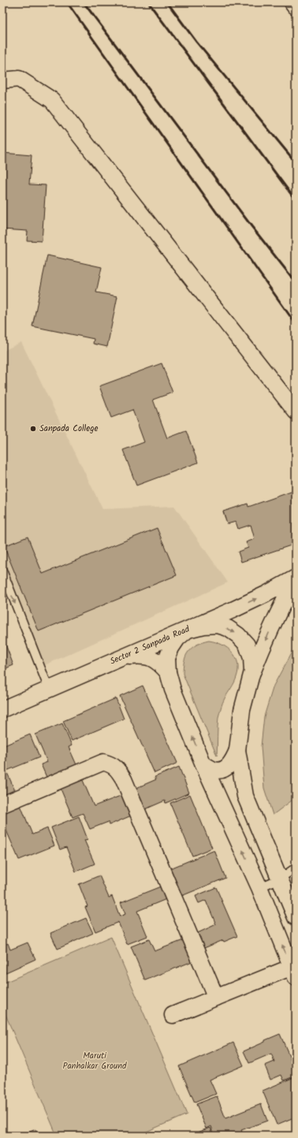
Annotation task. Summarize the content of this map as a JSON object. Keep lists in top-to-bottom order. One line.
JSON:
{"streets":{"street":["Sector 2 Sanpada Road"]},"one_way":["Sector 2 Sanpada Road"],"parks":["Maruti Panhalkar Ground"],"places":["Sanpada College"]}
